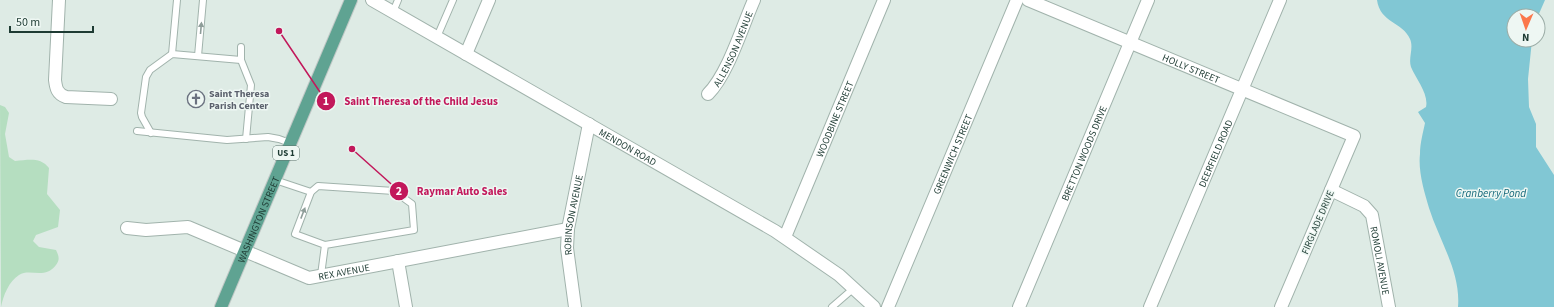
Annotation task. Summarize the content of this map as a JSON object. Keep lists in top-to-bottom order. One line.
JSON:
{"streets":{"main road":["US 1","WASHINGTON STREET"],"street":["ALLENSON AVENUE","HOLLY STREET","WOODBINE STREET","MENDON ROAD","DEERFIELD ROAD","GREENWICH STREET","BRETTON WOODS DRIVE","ROBINSON AVENUE","FIRGLADE DRIVE","ROMOLI AVENUE","REX AVENUE"]},"crossings":[["HOLLY STREET","DEERFIELD ROAD"],["HOLLY STREET","BRETTON WOODS DRIVE"],["HOLLY STREET","FIRGLADE DRIVE"],["WOODBINE STREET","MENDON ROAD"],["MENDON ROAD","ROBINSON AVENUE"],["ROBINSON AVENUE","REX AVENUE"],["WASHINGTON STREET","REX AVENUE"],["FIRGLADE DRIVE","ROMOLI AVENUE"]],"water":["Cranberry Pond"],"places":{"other":["Saint Theresa of the Child Jesus","Raymar Auto Sales"],"church":["Saint Theresa Parish Center"]},"scale_bar":"50 m","north":"bottom"}
